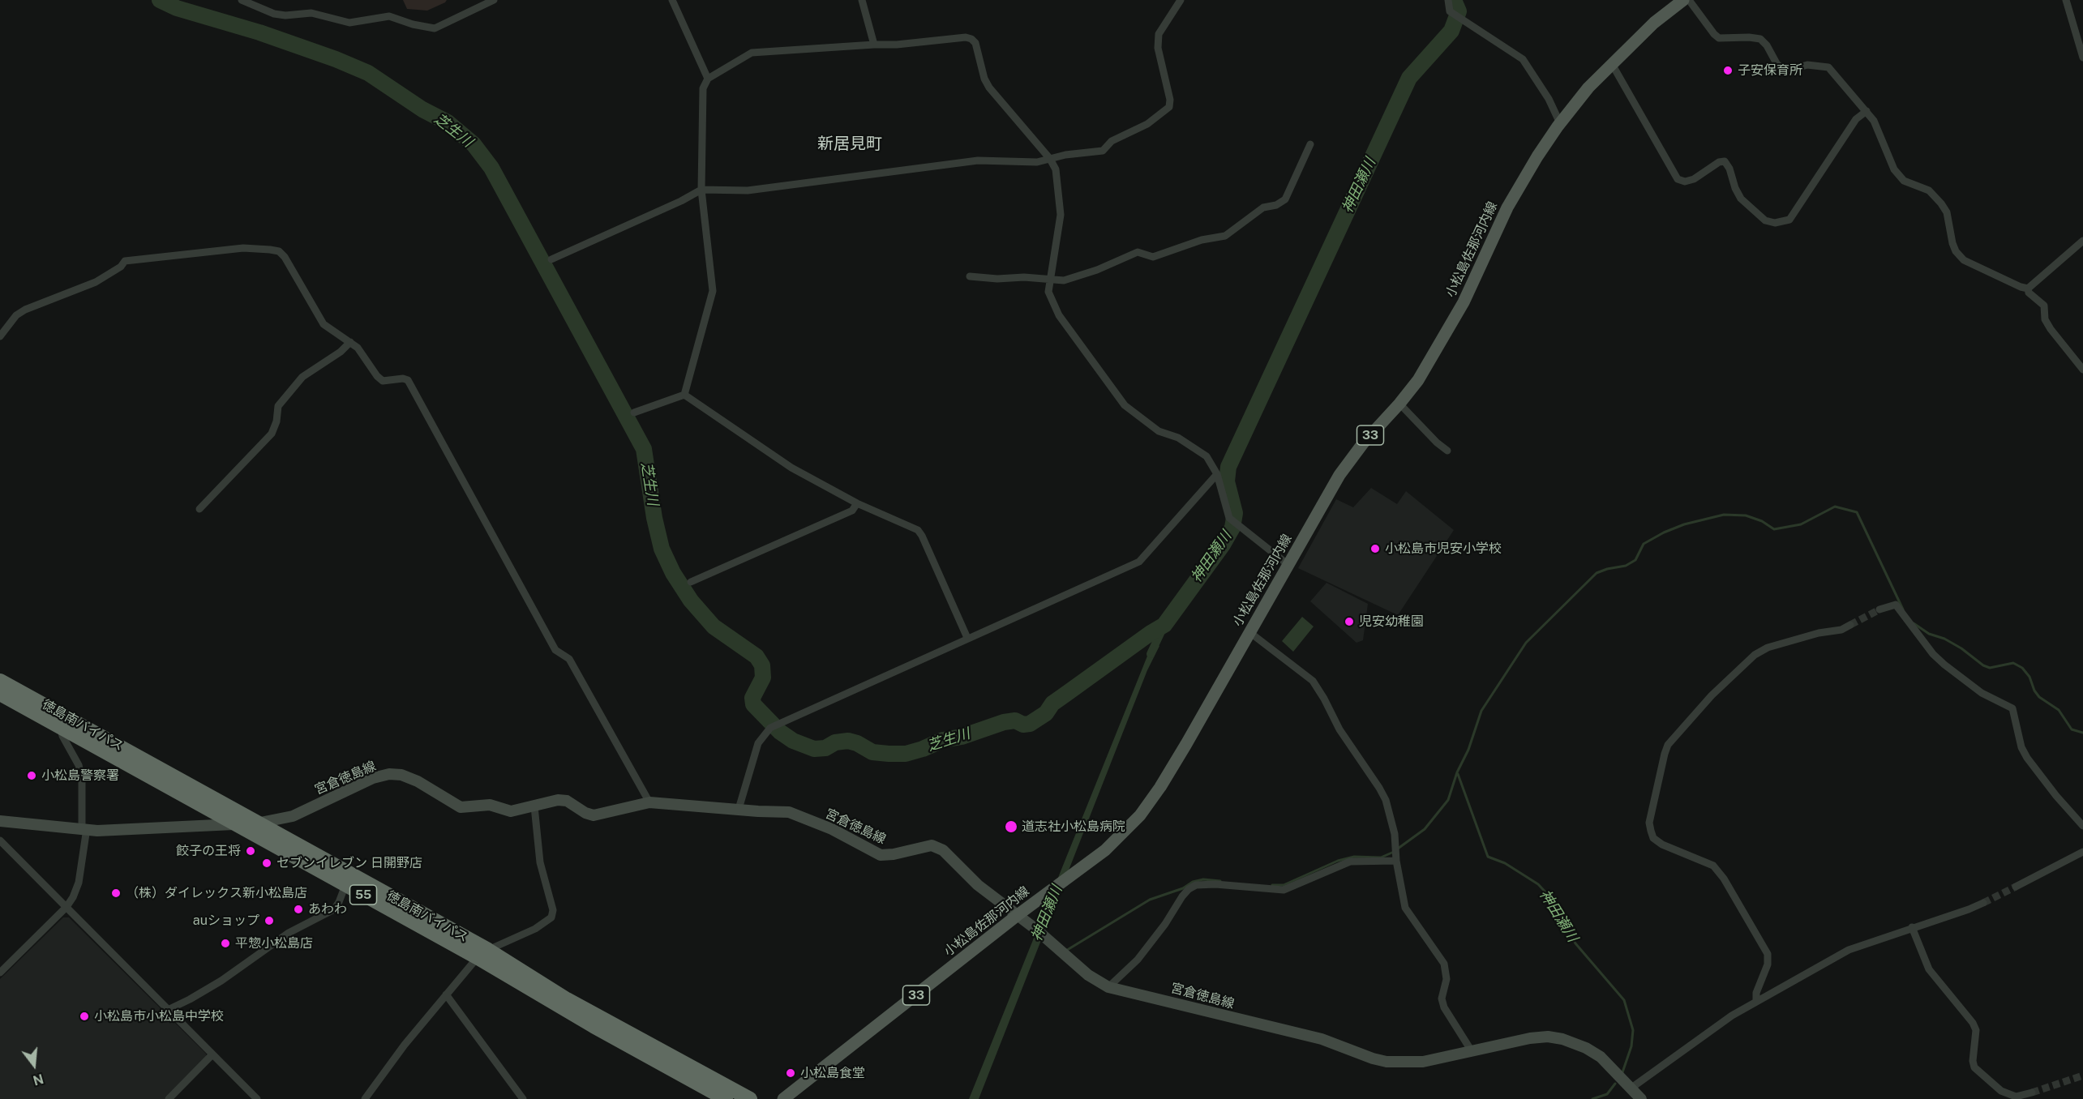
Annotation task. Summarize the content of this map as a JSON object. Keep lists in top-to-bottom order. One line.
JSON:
{"streets":{"highway":["徳島南バイパス","55"],"main road":["小松島佐那河内線","33","宮倉徳島線"]},"crossings":[["小松島佐那河内線","宮倉徳島線"],["徳島南バイパス","宮倉徳島線"]],"districts":["新居見町"],"water":["芝生川","神田瀬川"],"places":["子安保育所","小松島市児安小学校","児安幼稚園","小松島警察署","道志社小松島病院","餃子の王将","セブンイレブン 日開野店","（株）ダイレックス新小松島店","あわわ","auショップ","平惣小松島店","小松島市小松島中学校","小松島食堂"],"north":"bottom"}
